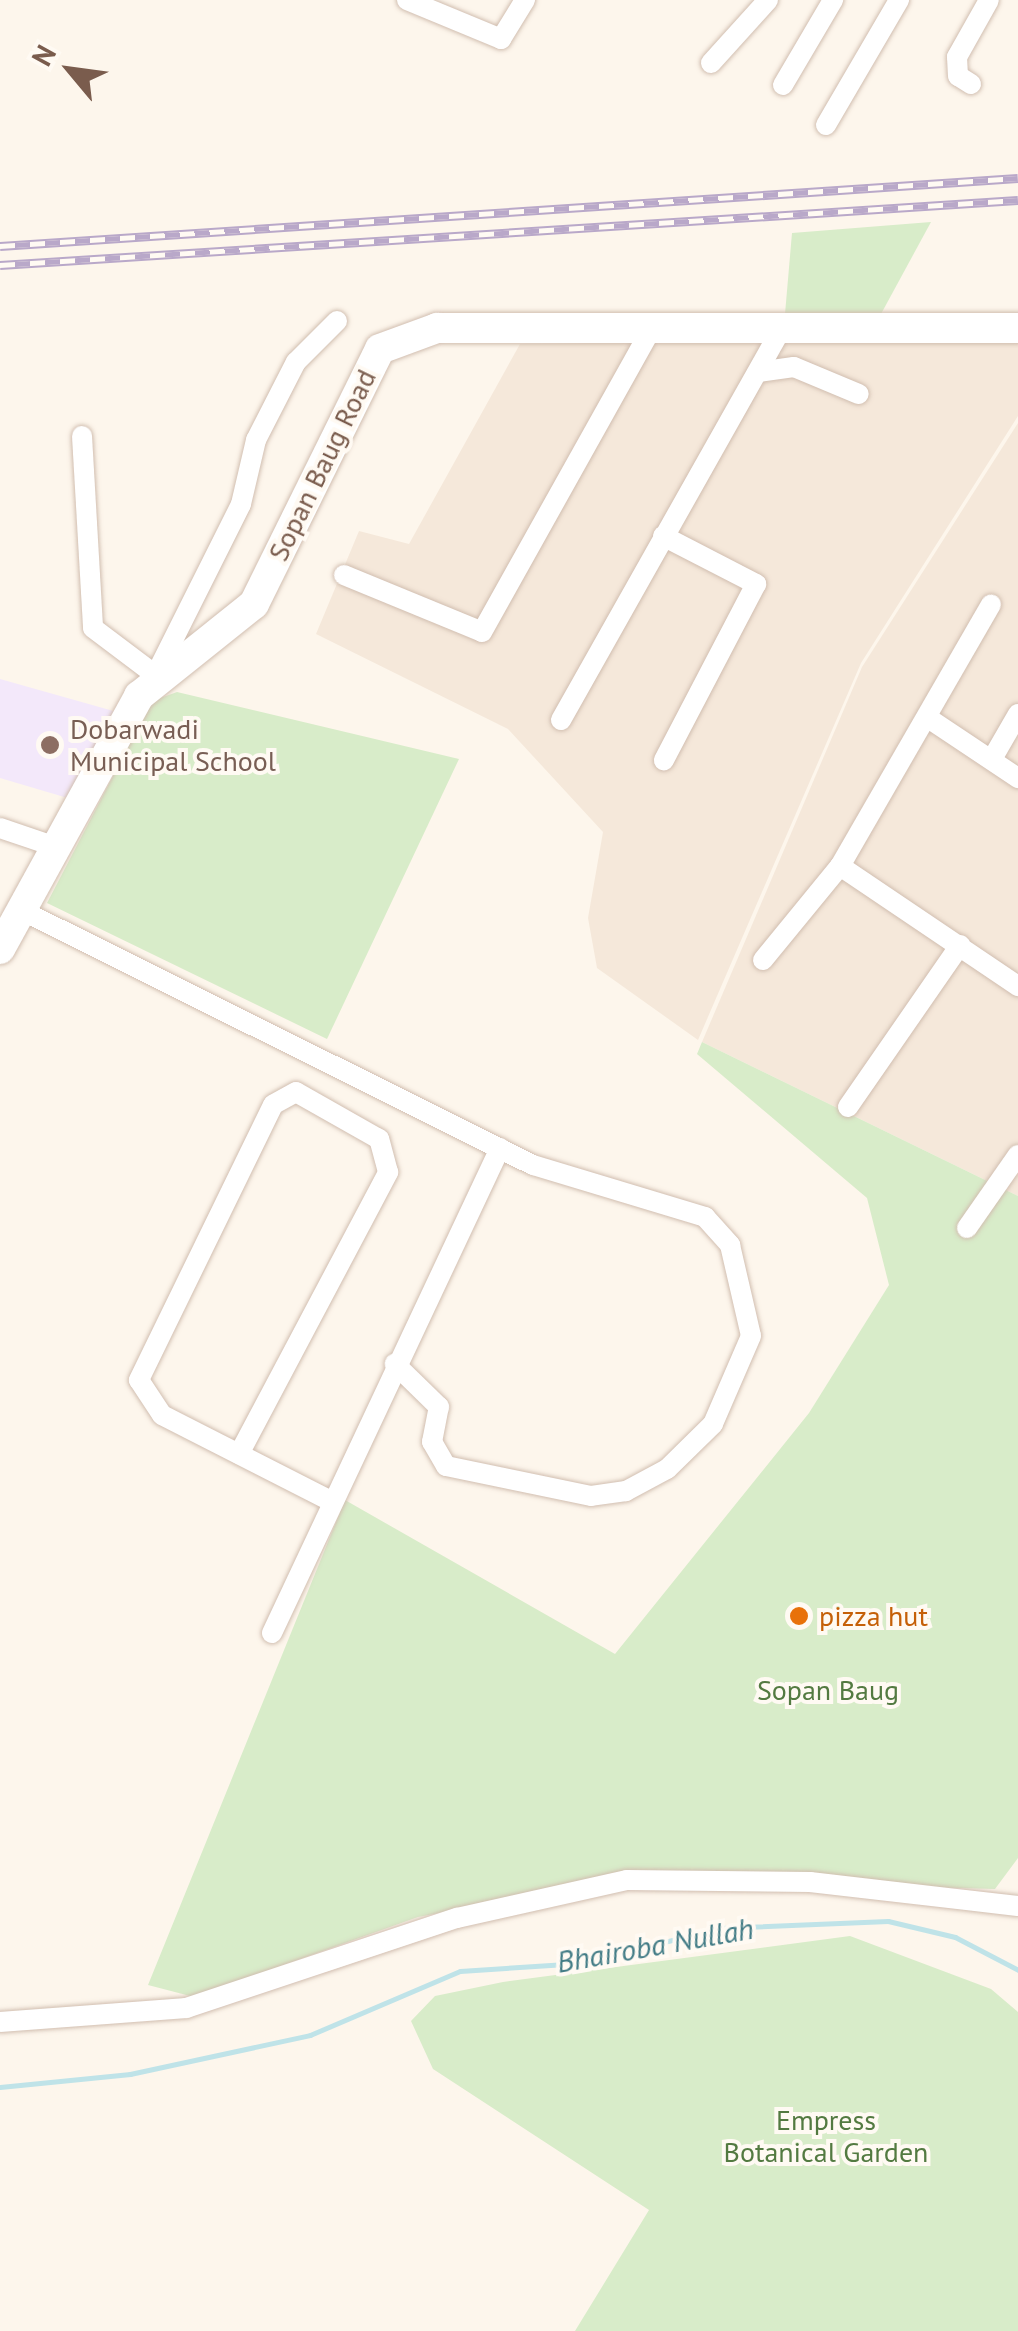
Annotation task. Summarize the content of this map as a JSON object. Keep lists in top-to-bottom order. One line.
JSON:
{"streets":{"street":["Sopan Baug Road"]},"water":["Bhairoba Nullah"],"parks":["Sopan Baug","Empress Botanical Garden"],"places":["Dobarwadi Municipal School","pizza hut"],"north":"top left"}
